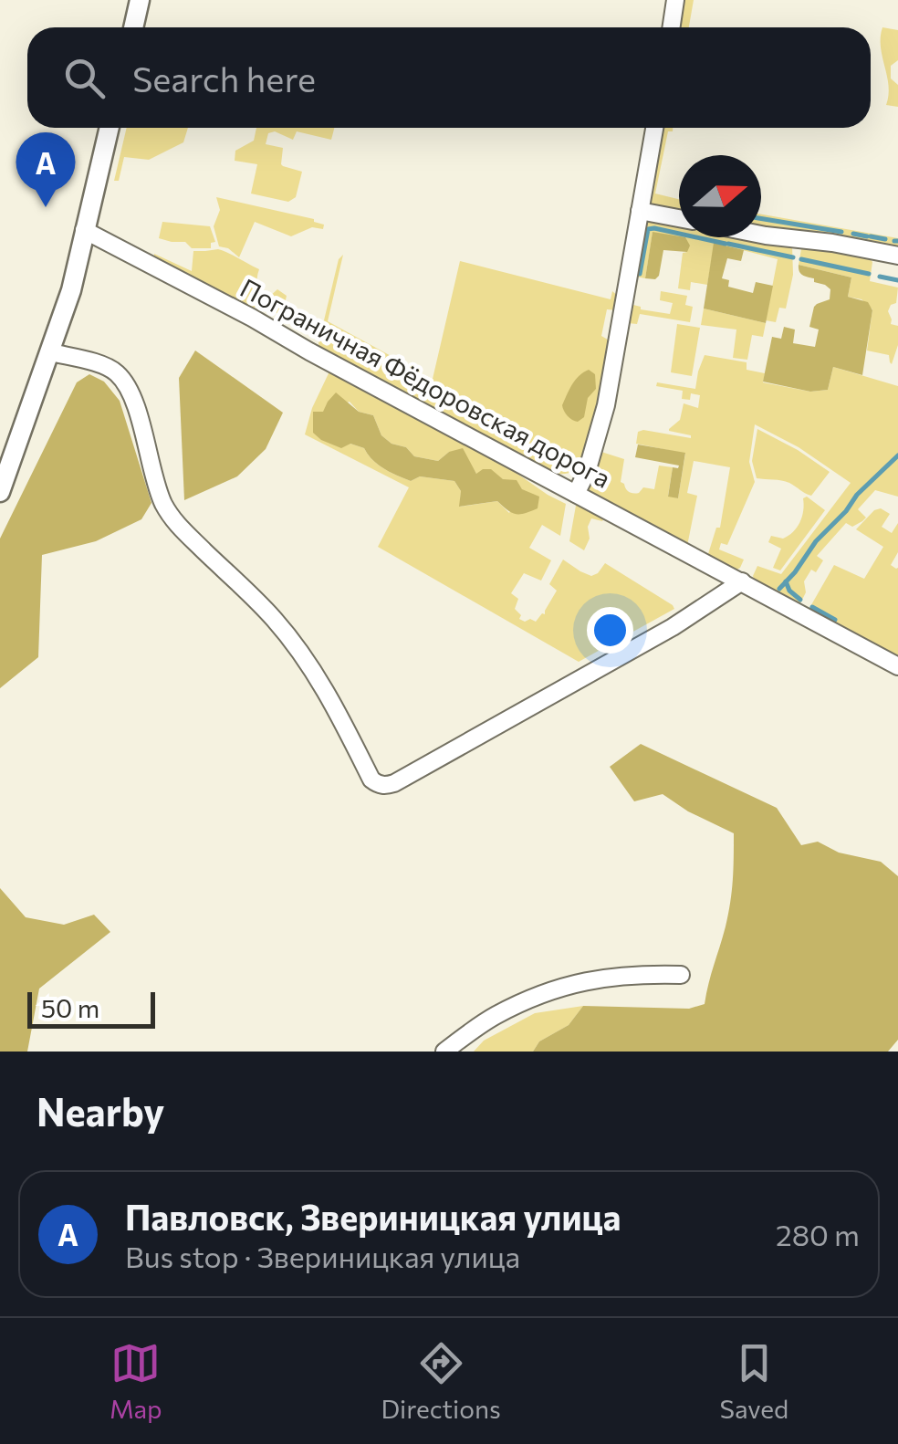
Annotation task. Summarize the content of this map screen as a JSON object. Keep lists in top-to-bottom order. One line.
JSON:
{"streets":{"street":["Пограничная Фёдоровская дорога"]},"scale_bar":"50 m","north":"right","page":{"search":"Search here","pins":"A","scale":"50 m","heading":"Nearby","list":[{"mark":"A","name":"Павловск, Звериницкая улица","note":"Bus stop · Звериницкая улица","value":"280 m"}],"nav":["Map","Directions","Saved"]}}
